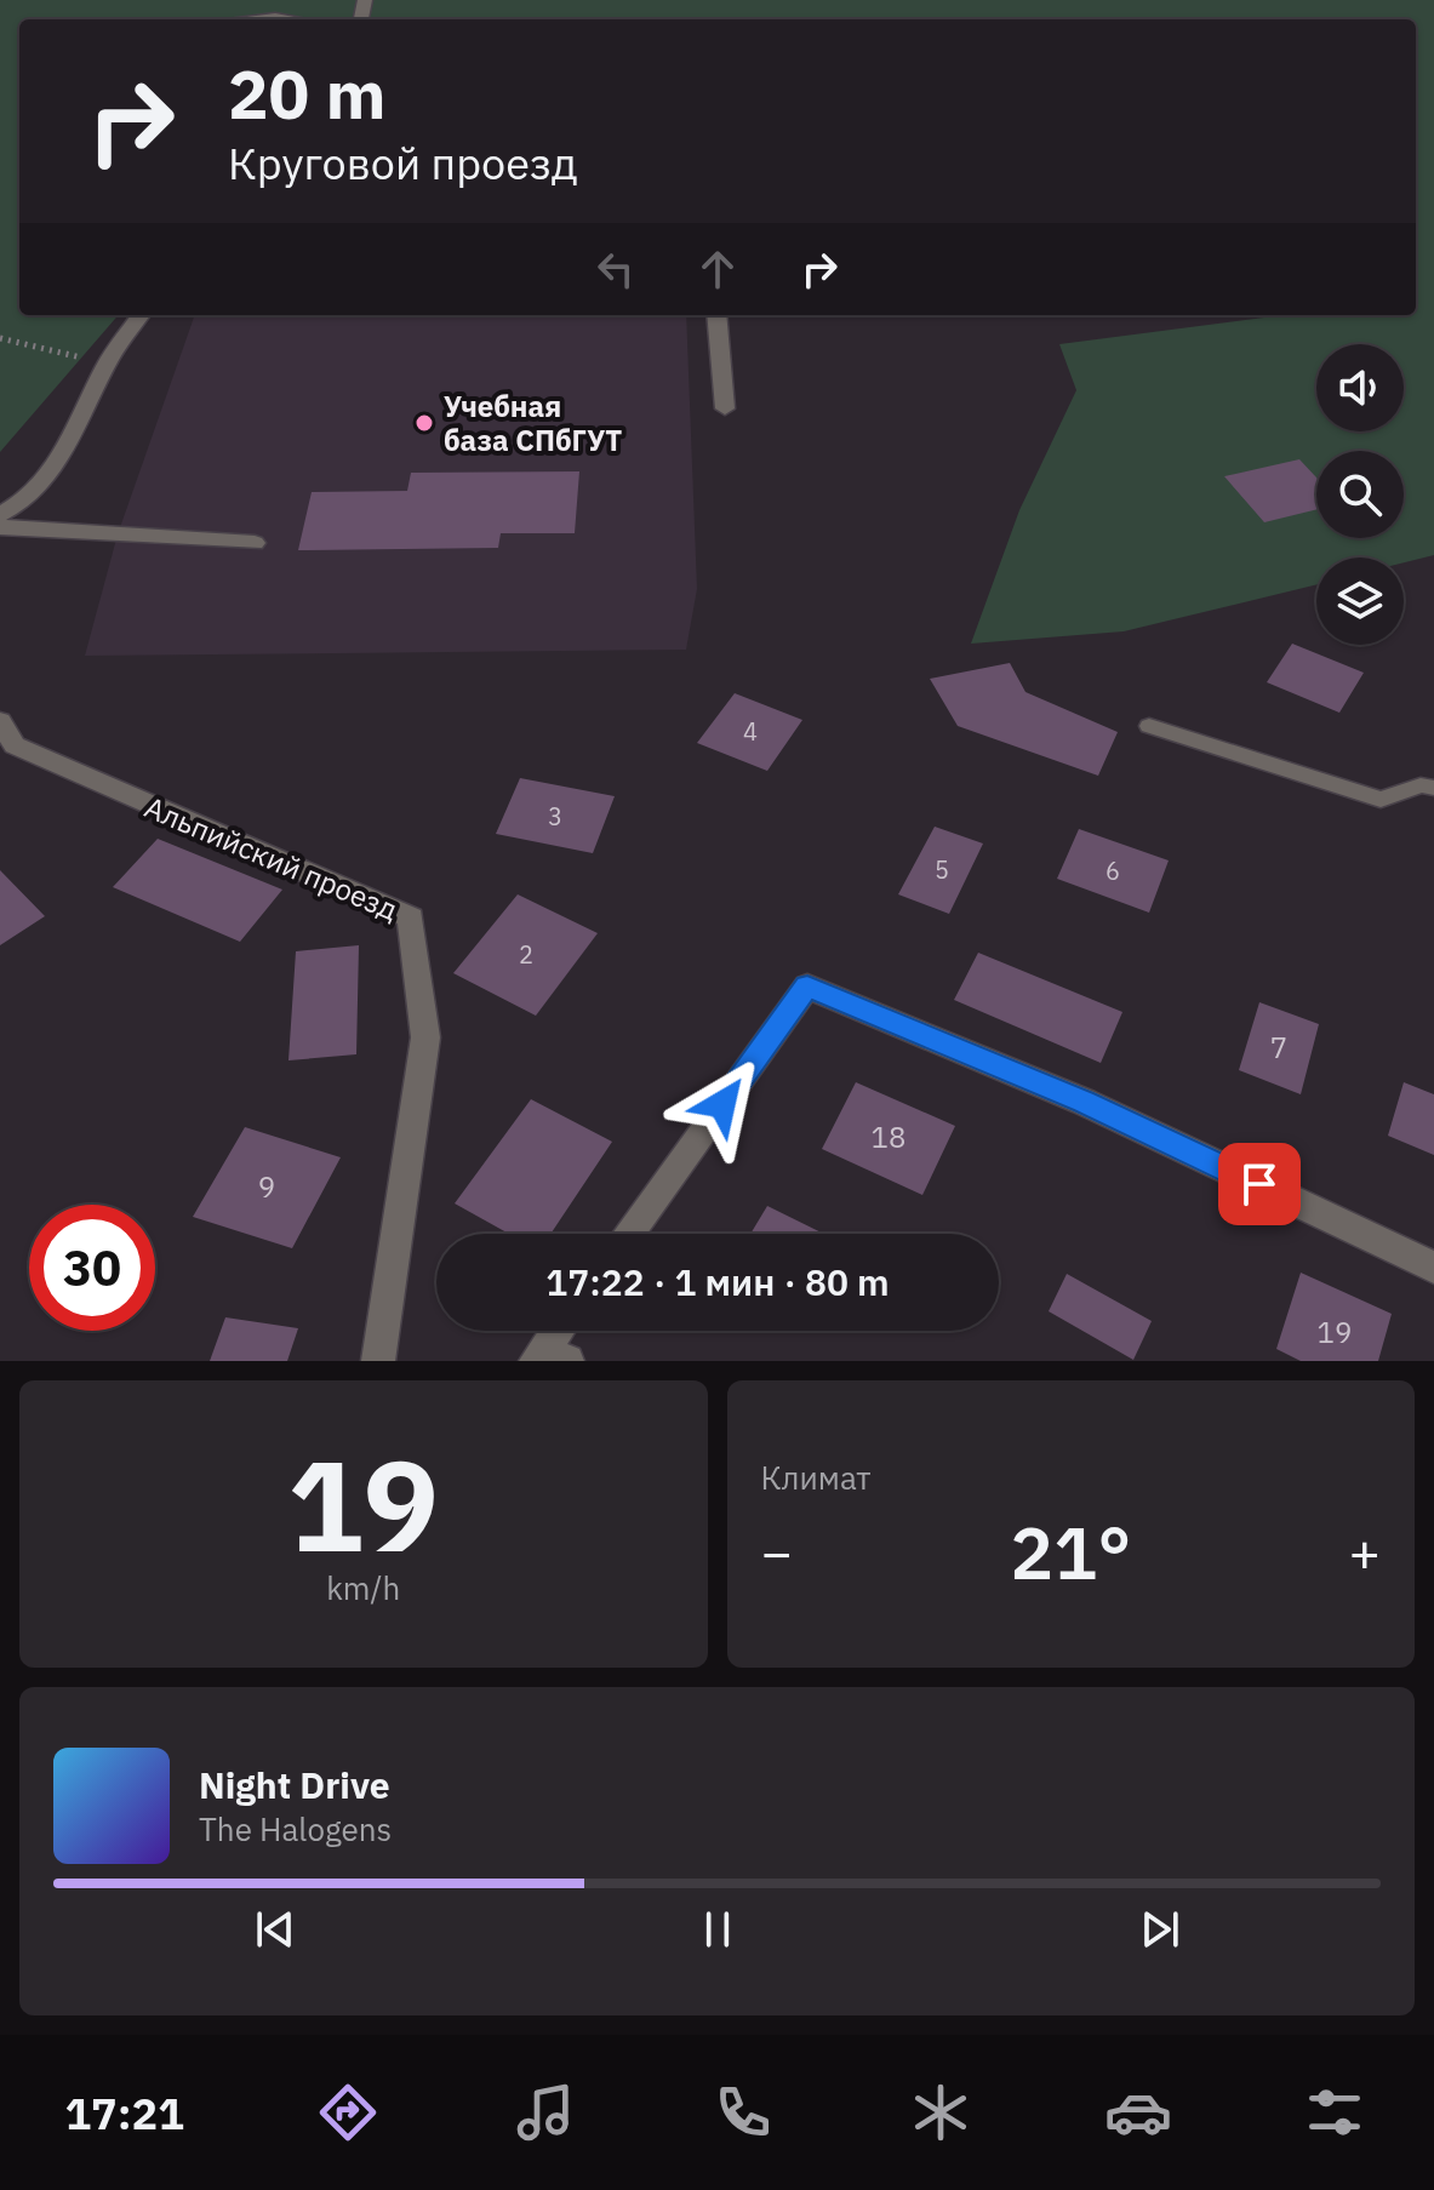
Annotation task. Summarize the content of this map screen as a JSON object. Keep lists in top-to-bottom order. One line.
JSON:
{"streets":{"street":["Альпийский проезд"]},"places":["Учебная база СПбГУТ"],"house_numbers":["4","3","5","6","2","7","18","9","19"],"page":{"turn":["20 m","Круговой проезд"],"limit":"30","trip":"17:22 · 1 мин · 80 m","tile":[["19","km/h"],"Климат"],"heat":["−","21°","+"],"song":["Night Drive","The Halogens"],"tabs":"17:21"}}
